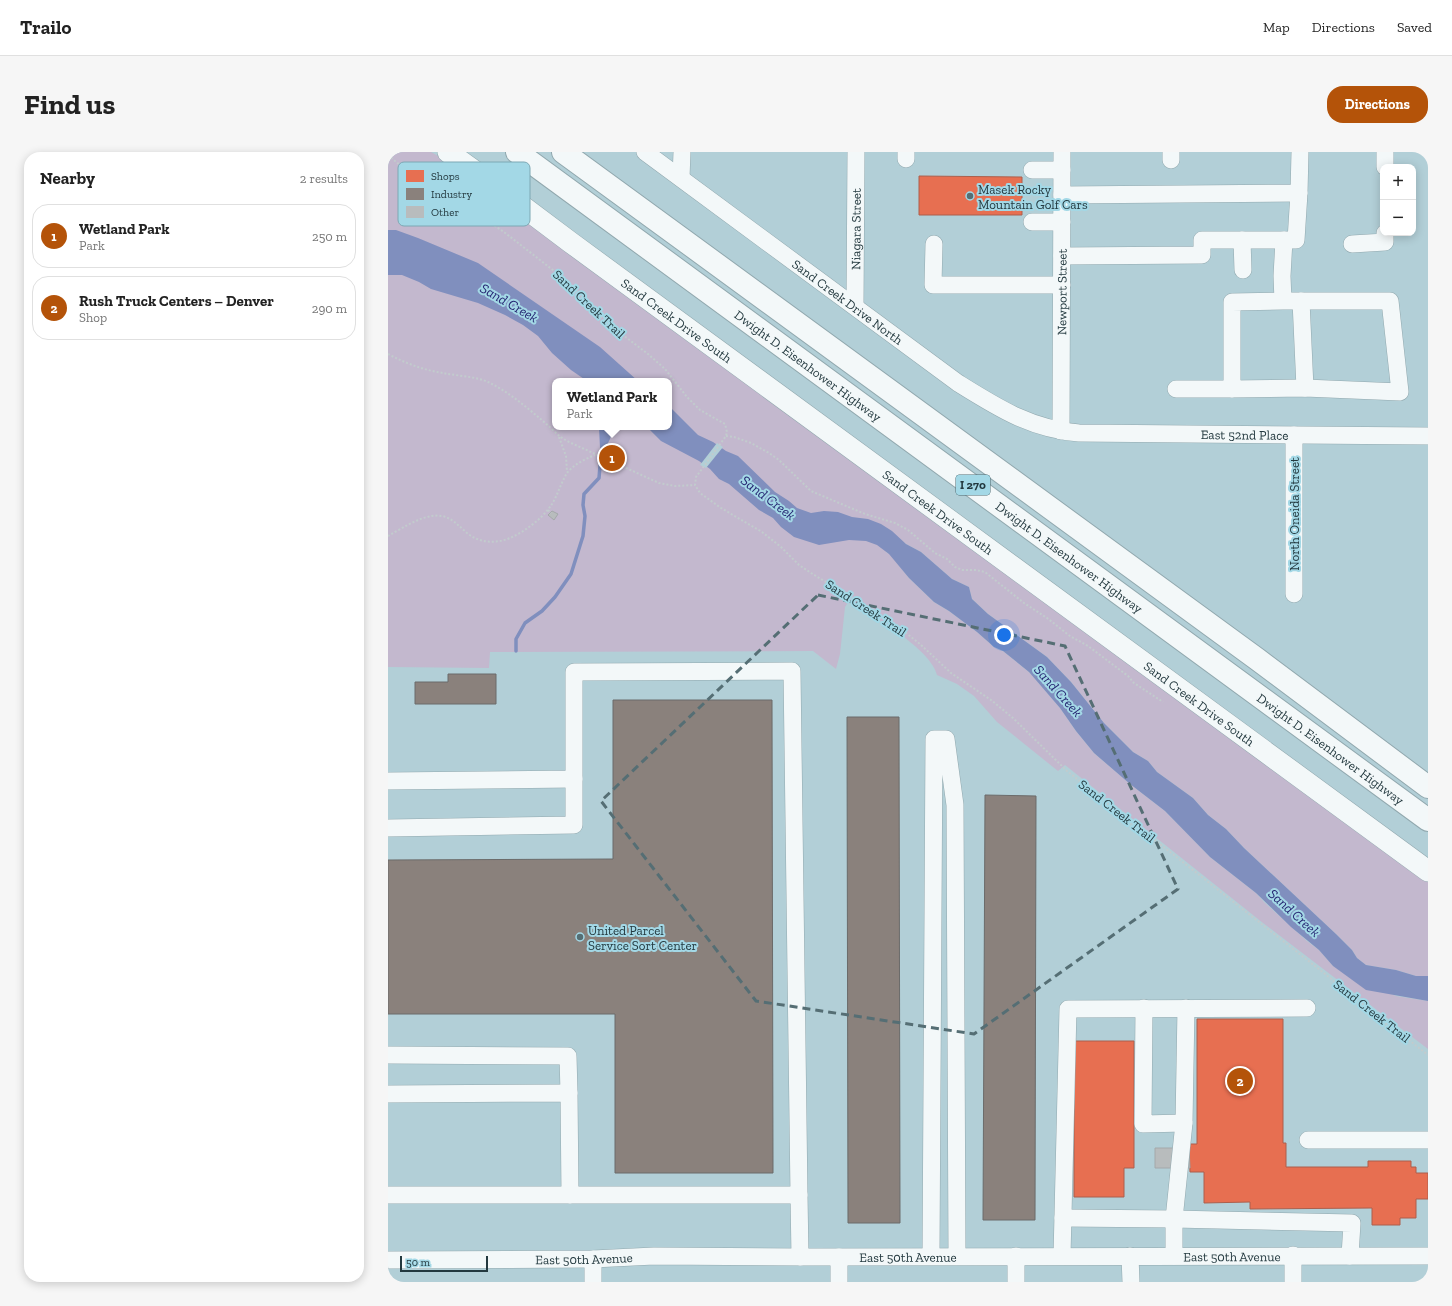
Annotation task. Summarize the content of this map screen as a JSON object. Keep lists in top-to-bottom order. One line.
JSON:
{"streets":{"highway":["Dwight D. Eisenhower Highway","I 270"],"main road":["Sand Creek Drive South"],"street":["Niagara Street","Newport Street","Sand Creek Drive North","East 52nd Place","North Oneida Street","East 50th Avenue"],"path":["Sand Creek Trail"]},"crossings":[["Niagara Street","Sand Creek Drive North"],["Newport Street","Sand Creek Drive North"],["Newport Street","East 52nd Place"],["Sand Creek Drive North","East 52nd Place"],["East 52nd Place","North Oneida Street"]],"water":["Sand Creek"],"places":["Masek Rocky Mountain Golf Cars","United Parcel Service Sort Center"],"legend":["Shops","Industry","Other"],"scale_bar":"50 m","page":{"header":"Trailo","nav":["Map","Directions","Saved"],"buttons":"Directions","title":"Find us","heading":["Nearby","2 results"],"map_buttons":["+","−"],"list":[{"mark":"1","name":"Wetland Park","note":"Park","value":"250 m"},{"mark":"2","name":"Rush Truck Centers – Denver","note":"Shop","value":"290 m"}],"popup":["Wetland Park","Park"],"pins":["1","2"],"scale":"50 m"}}
